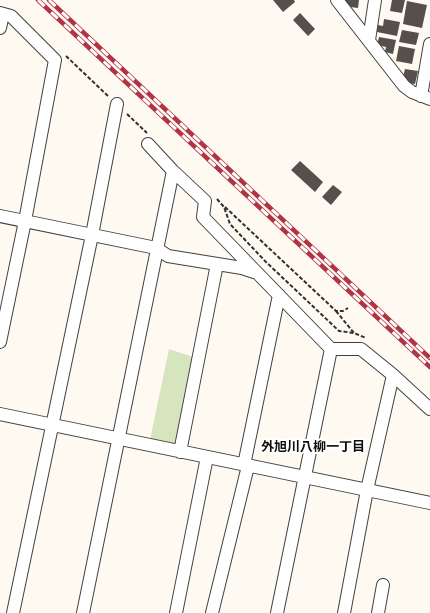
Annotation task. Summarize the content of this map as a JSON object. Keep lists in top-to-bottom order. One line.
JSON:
{"districts":["外旭川八柳一丁目"]}
